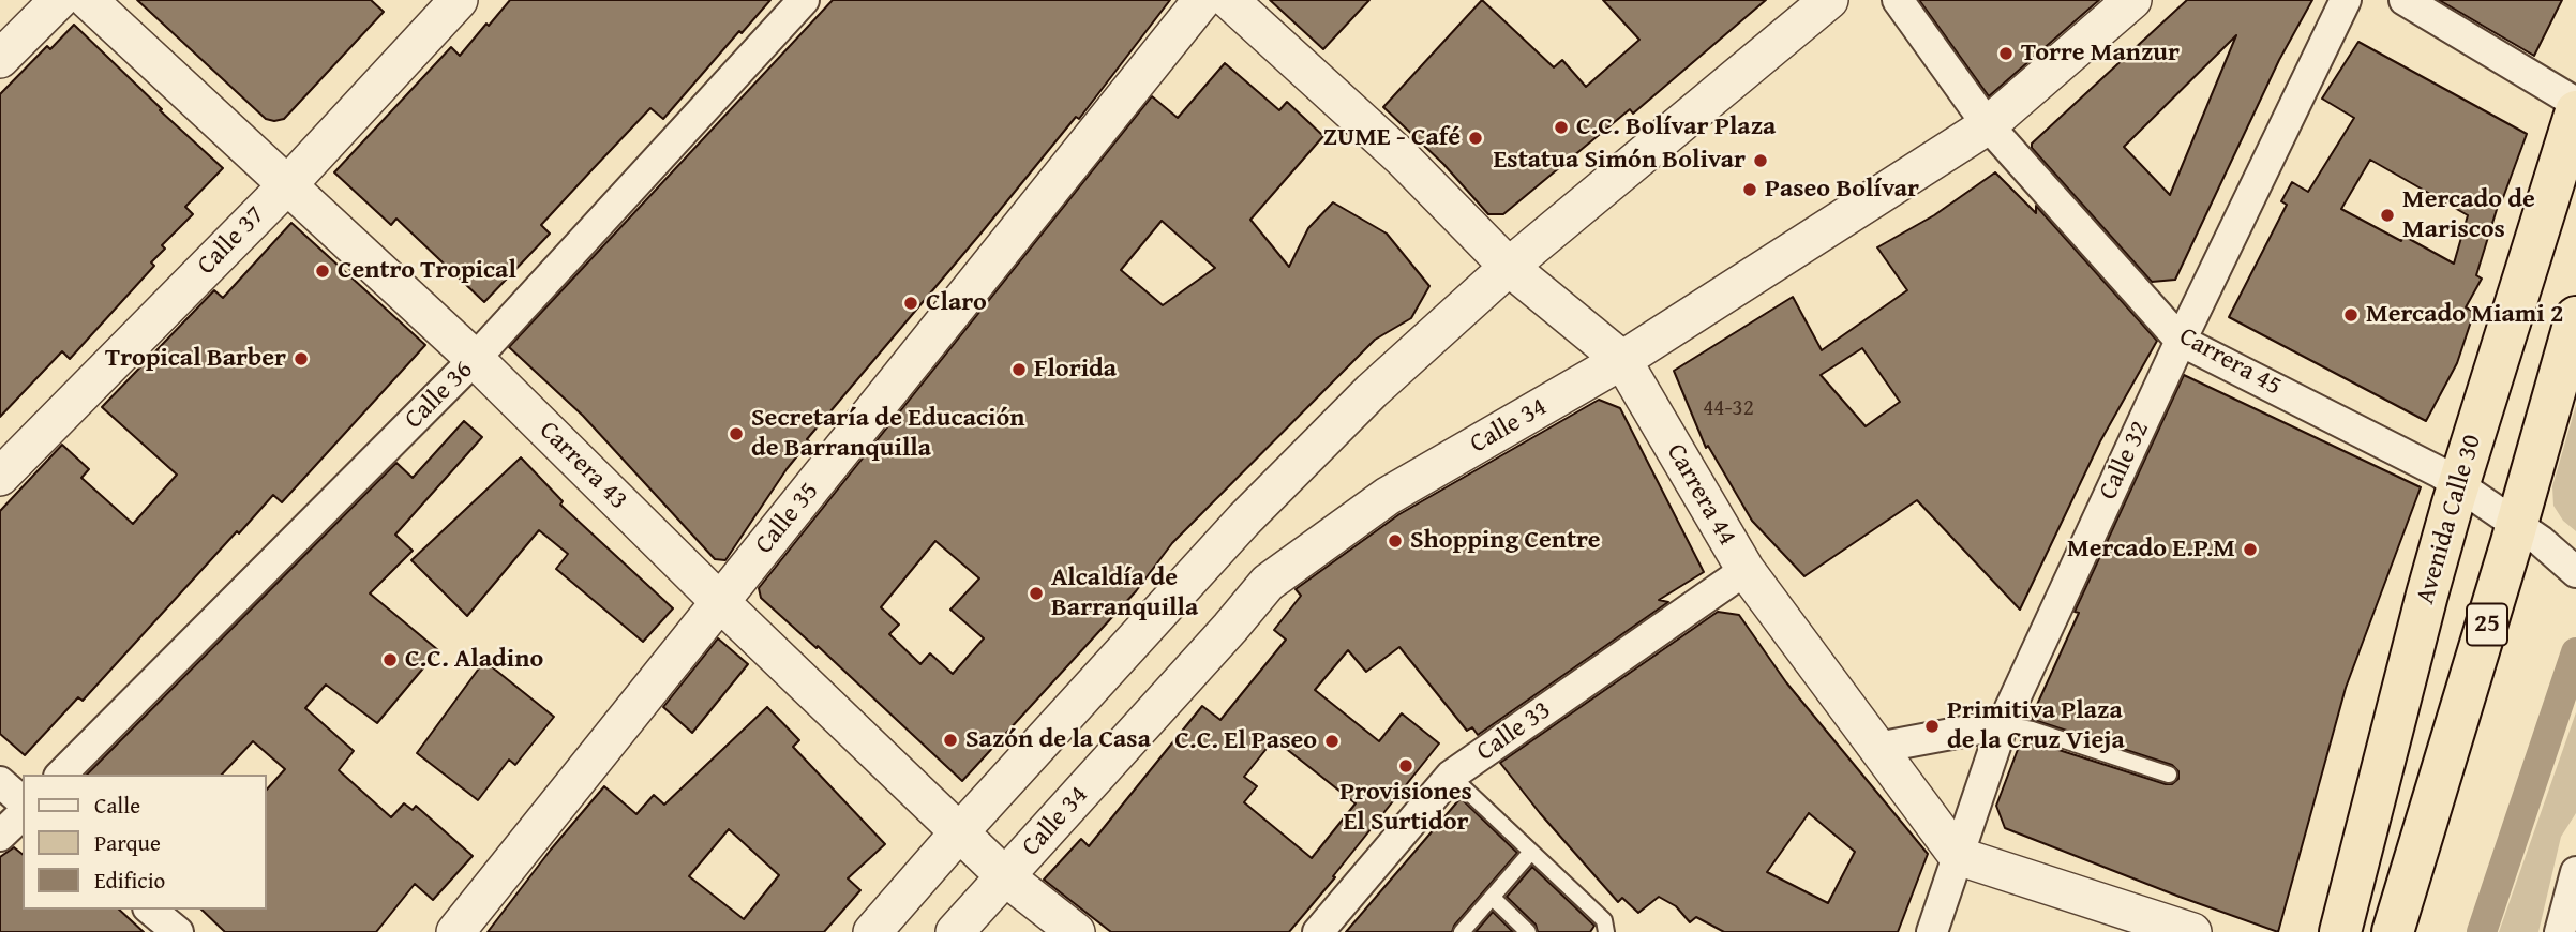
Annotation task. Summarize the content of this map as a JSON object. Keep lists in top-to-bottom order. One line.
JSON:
{"streets":{"highway":["Avenida Calle 30","25"],"street":["Calle 37","Carrera 45","Calle 36","Calle 34","Calle 32","Carrera 43","Carrera 44","Calle 35","Calle 33"]},"crossings":[["Calle 37","Carrera 43"],["Carrera 45","Calle 34"],["Carrera 45","Calle 32"],["Carrera 45","Avenida Calle 30"],["Carrera 45","25"],["Calle 36","Carrera 43"],["Calle 34","Carrera 43"],["Calle 34","Carrera 44"],["Calle 32","Carrera 44"],["Carrera 43","Calle 35"],["Carrera 44","Calle 33"]],"places":["Torre Manzur","C.C. Bolívar Plaza","ZUME - Café","Estatua Simón Bolivar","Paseo Bolívar","Mercado de Mariscos","Centro Tropical","Claro","Mercado Miami 2","Tropical Barber","Florida","Secretaría de Educación de Barranquilla","Shopping Centre","Mercado E.P.M","Alcaldía de Barranquilla","C.C. Aladino","Primitiva Plaza de la Cruz Vieja","Sazón de la Casa","C.C. El Paseo","Provisiones El Surtidor"],"house_numbers":["44-32"],"legend":["Calle","Parque","Edificio"]}
